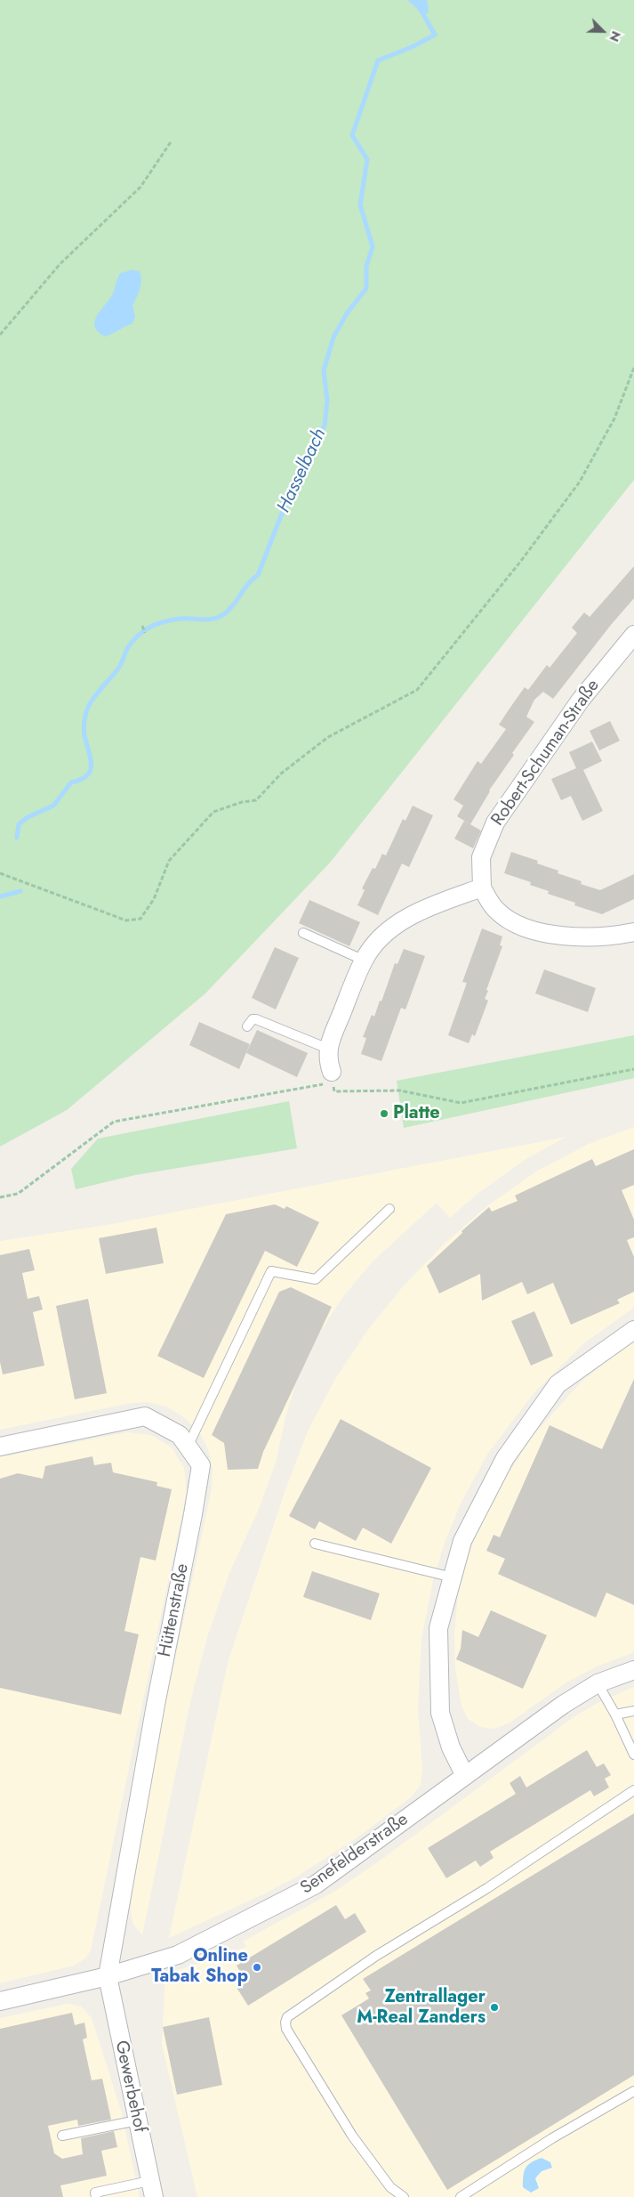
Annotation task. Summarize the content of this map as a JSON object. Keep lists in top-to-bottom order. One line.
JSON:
{"streets":{"street":["Robert-Schuman-Straße","Hüttenstraße","Senefelderstraße","Gewerbehof"]},"crossings":[["Hüttenstraße","Senefelderstraße"],["Hüttenstraße","Gewerbehof"],["Senefelderstraße","Gewerbehof"]],"water":["Hasselbach"],"places":["Platte","Online Tabak Shop","Zentrallager M-Real Zanders"],"north":"bottom right"}
